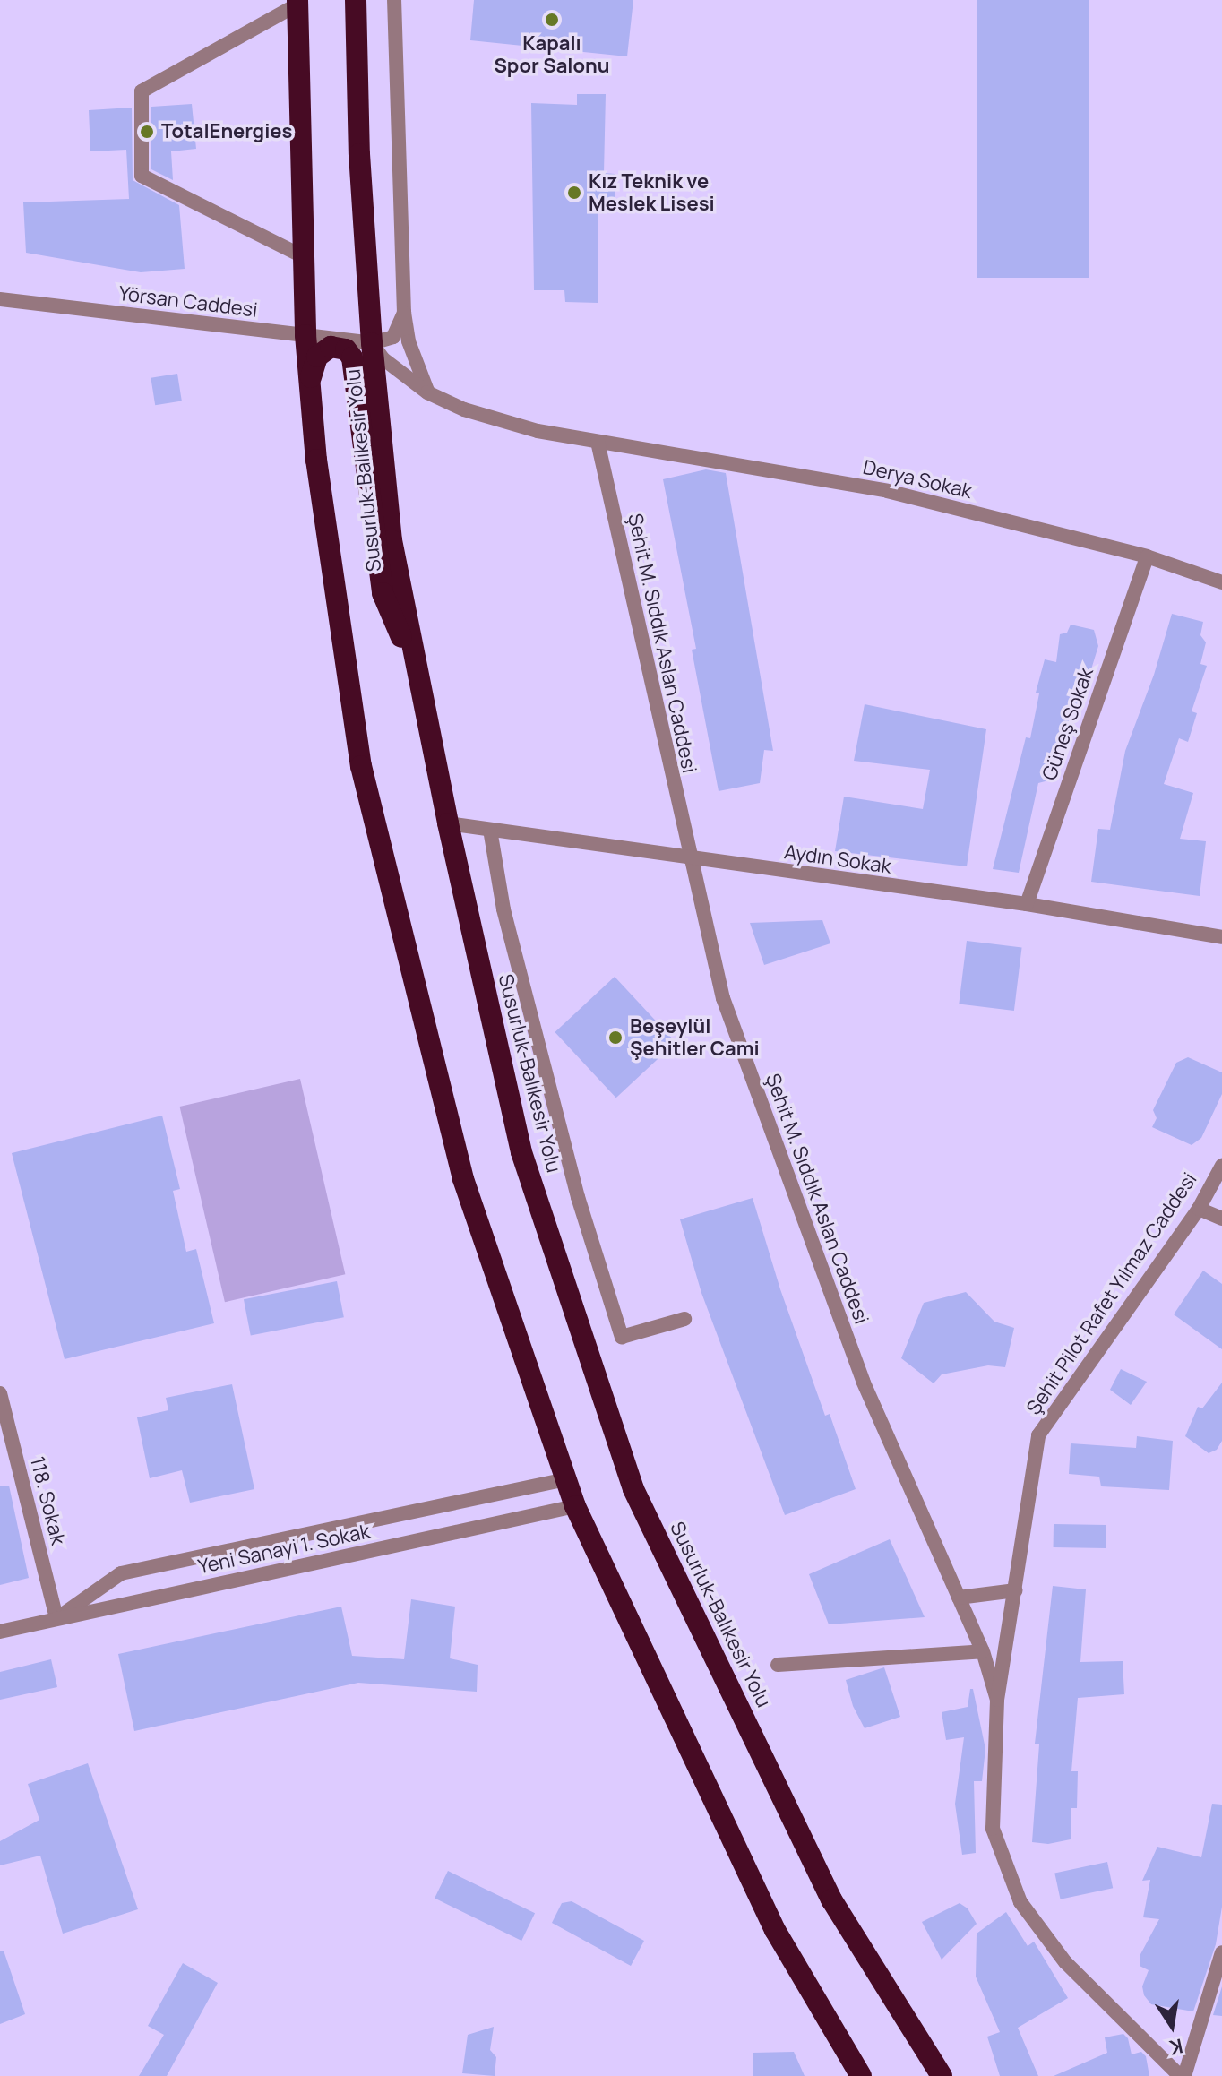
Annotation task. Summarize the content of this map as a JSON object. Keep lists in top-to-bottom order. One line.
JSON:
{"streets":{"highway":["Susurluk-Balıkesir Yolu"],"street":["Yörsan Caddesi","Derya Sokak","Şehit M. Sıddık Aslan Caddesi","Güneş Sokak","Aydın Sokak","Şehit Pilot Rafet Yılmaz Caddesi","118. Sokak","Yeni Sanayi 1. Sokak"]},"crossings":[["Yörsan Caddesi","Susurluk-Balıkesir Yolu"],["Yörsan Caddesi","Derya Sokak"],["Susurluk-Balıkesir Yolu","Derya Sokak"],["Susurluk-Balıkesir Yolu","Aydın Sokak"],["Derya Sokak","Şehit M. Sıddık Aslan Caddesi"],["Derya Sokak","Güneş Sokak"],["Şehit M. Sıddık Aslan Caddesi","Aydın Sokak"],["Şehit M. Sıddık Aslan Caddesi","Şehit Pilot Rafet Yılmaz Caddesi"],["Güneş Sokak","Aydın Sokak"],["118. Sokak","Yeni Sanayi 1. Sokak"]],"places":["Kapalı Spor Salonu","TotalEnergies","Kız Teknik ve Meslek Lisesi","Beşeylül Şehitler Cami"],"north":"bottom"}
